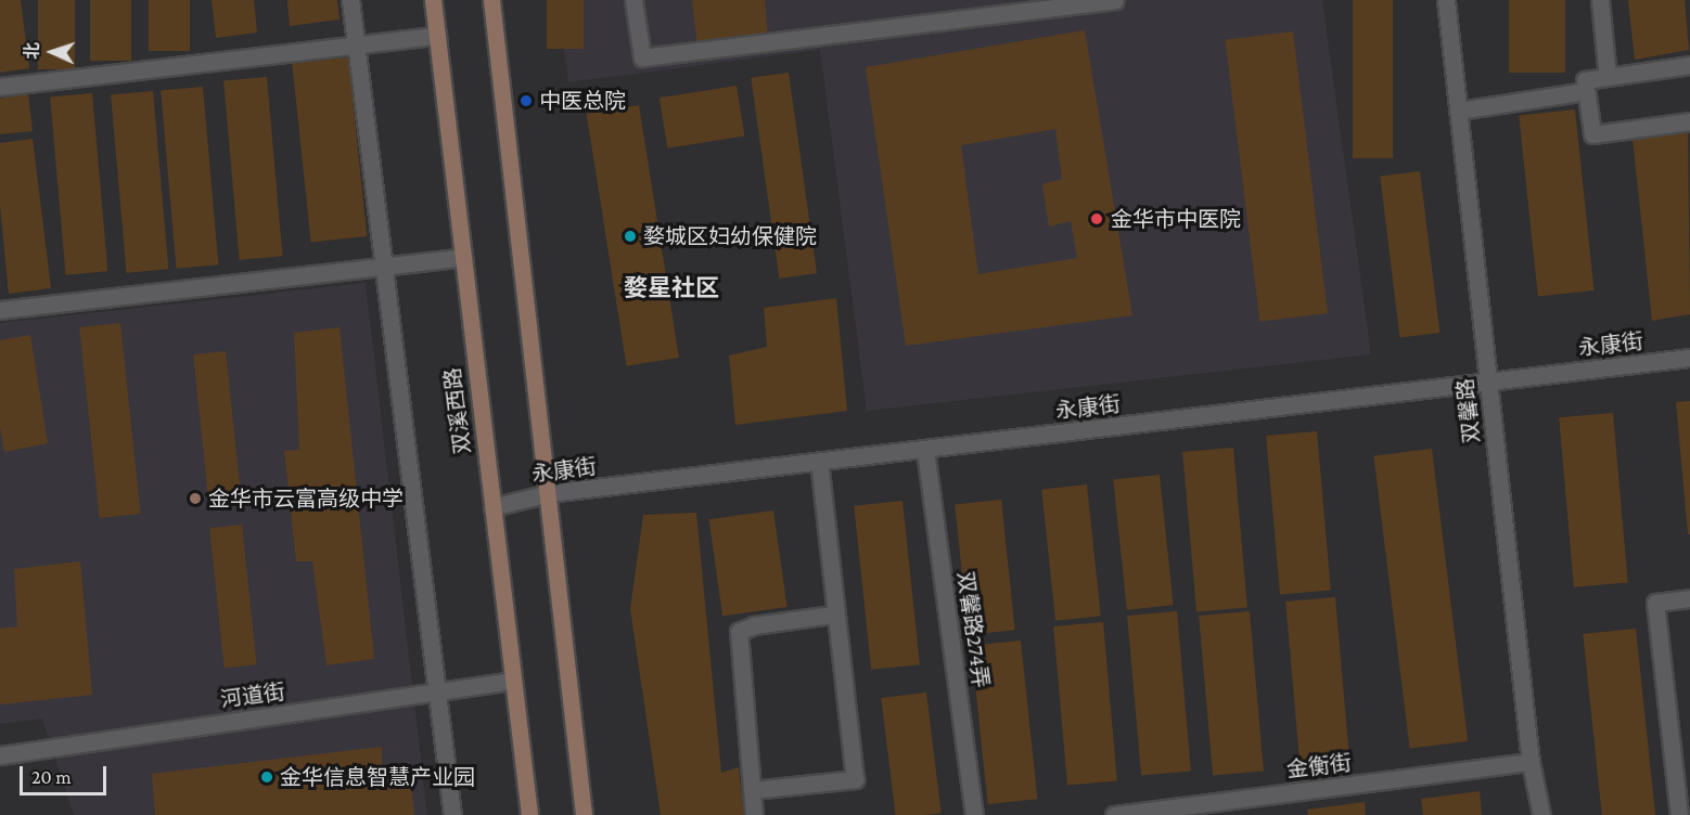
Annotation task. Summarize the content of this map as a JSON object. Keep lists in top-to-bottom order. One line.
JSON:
{"streets":{"main road":["双溪西路"],"street":["永康街","双馨路","双馨路274弄","河道街","金衡街"]},"crossings":[["永康街","双溪西路"],["永康街","双馨路"],["永康街","双馨路274弄"],["双溪西路","河道街"],["双馨路","金衡街"]],"districts":["婺星社区"],"places":["中医总院","金华市中医院","婺城区妇幼保健院","金华市云富高级中学","金华信息智慧产业园"],"scale_bar":"20 m","north":"left"}
